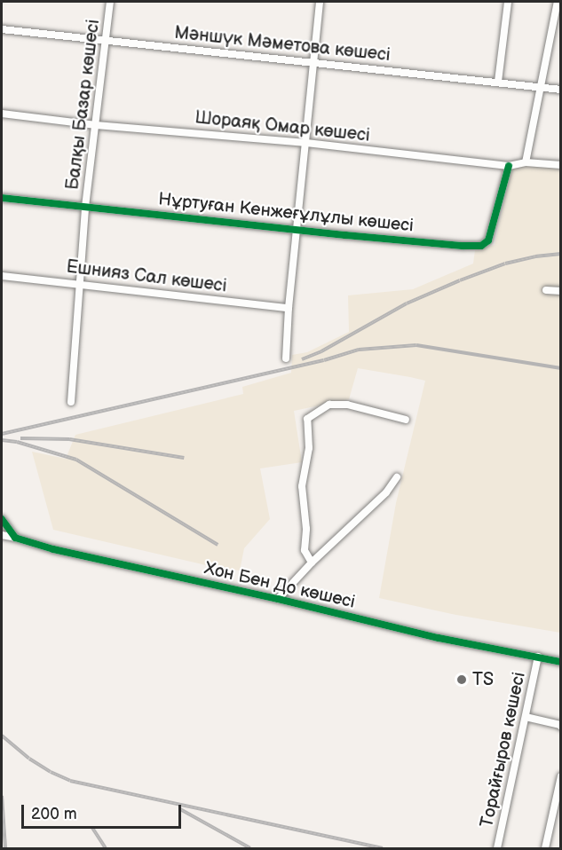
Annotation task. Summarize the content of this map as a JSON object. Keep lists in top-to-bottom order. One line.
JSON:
{"streets":{"street":["Мәншүк Мәметова көшесі","Балқы Базар көшесі","Шораяқ Омар көшесі","Нұртуған Кенжеғұлұлы көшесі","Ешнияз Сал көшесі","Хон Бен До көшесі","Торайғыров көшесі"]},"crossings":[["Мәншүк Мәметова көшесі","Балқы Базар көшесі"],["Балқы Базар көшесі","Шораяқ Омар көшесі"],["Балқы Базар көшесі","Нұртуған Кенжеғұлұлы көшесі"],["Балқы Базар көшесі","Ешнияз Сал көшесі"],["Шораяқ Омар көшесі","Нұртуған Кенжеғұлұлы көшесі"],["Хон Бен До көшесі","Торайғыров көшесі"]],"places":["TS"],"scale_bar":"200 m"}
